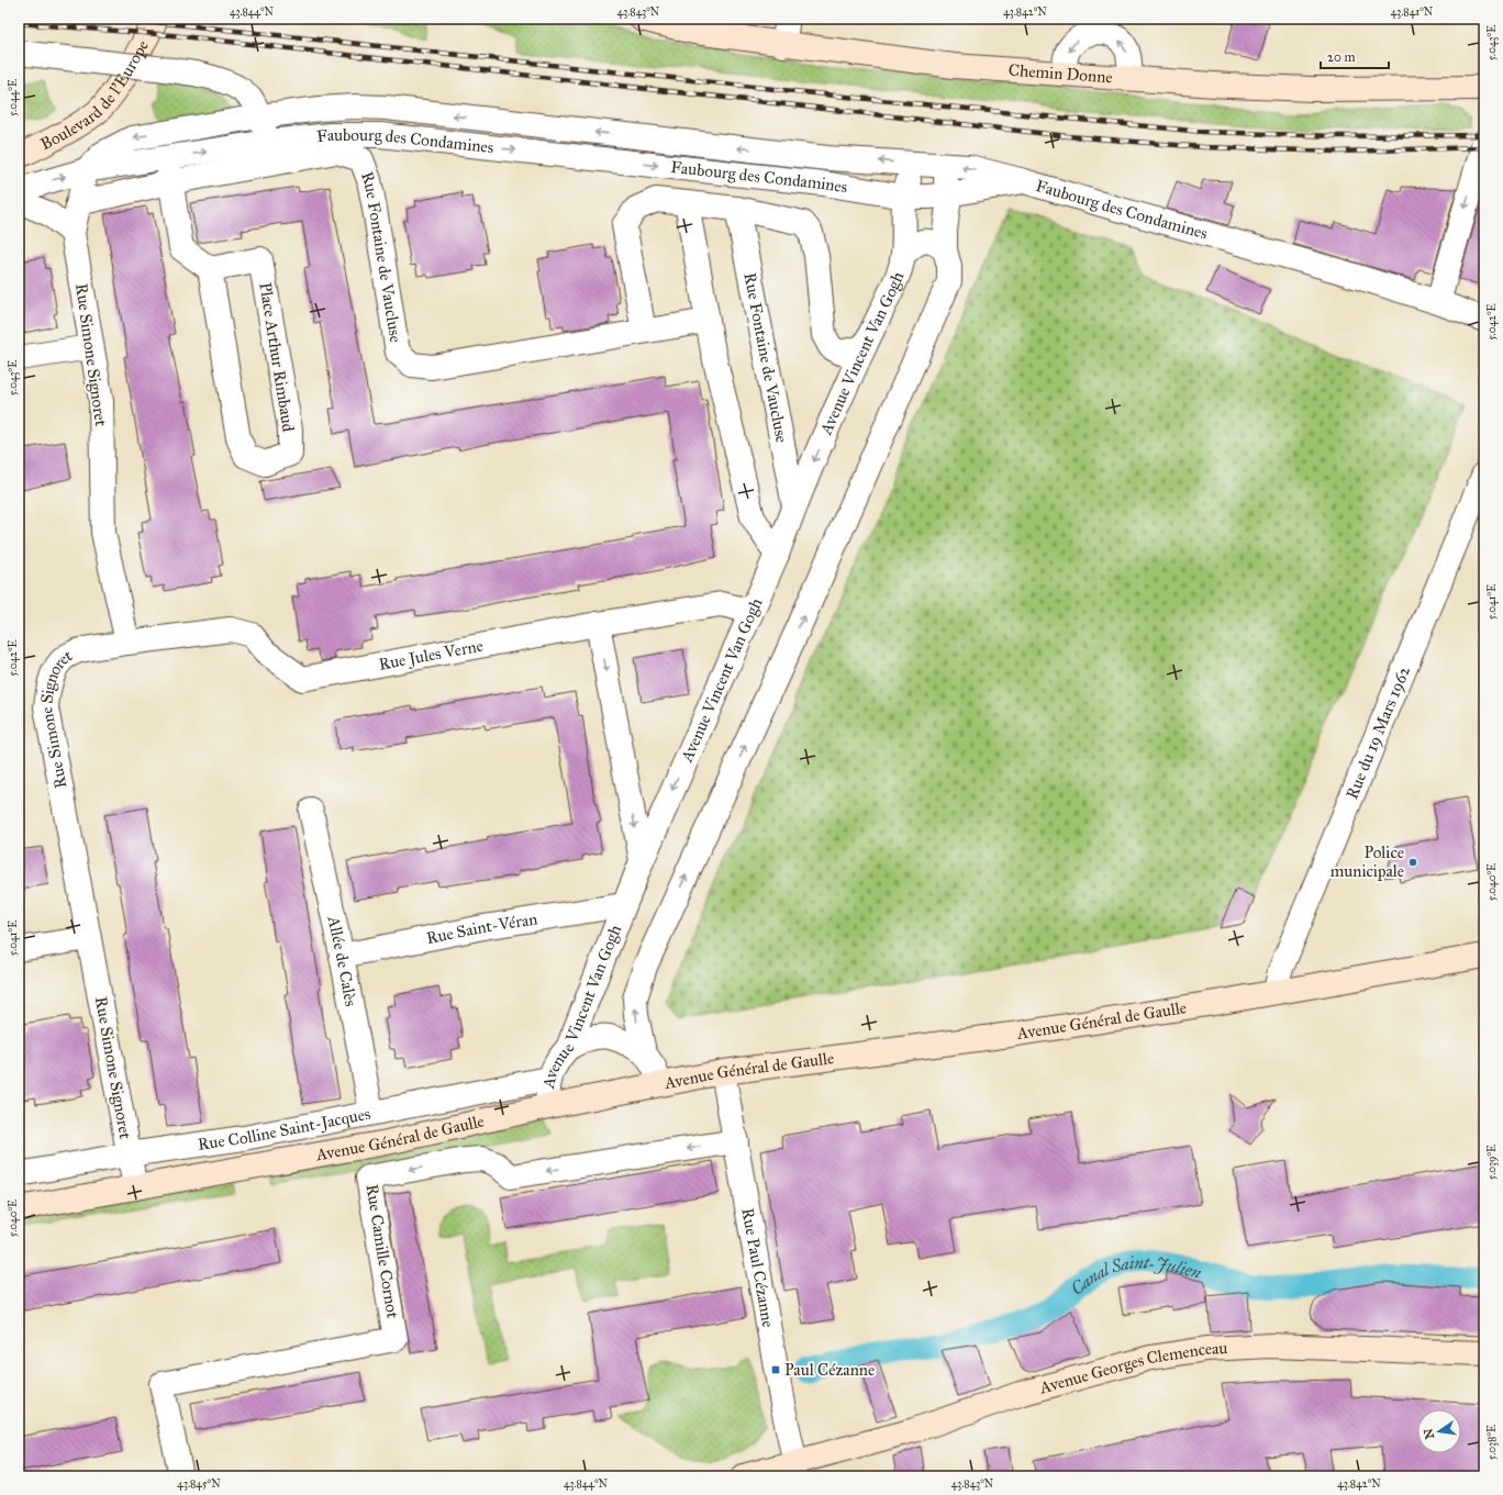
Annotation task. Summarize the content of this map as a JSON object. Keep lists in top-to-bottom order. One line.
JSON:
{"streets":{"street":["Chemin Donne","Boulevard de l'Europe","Faubourg des Condamines","Rue Fontaine de Vaucluse","Avenue Vincent Van Gogh","Rue Simone Signoret","Place Arthur Rimbaud","Rue Jules Verne","Rue du 19 Mars 1962","Rue Saint-Véran","Allée de Calès","Avenue Général de Gaulle","Rue Colline Saint-Jacques","Rue Camille Cornot","Rue Paul Cézanne","Avenue Georges Clemenceau"]},"crossings":[["Faubourg des Condamines","Avenue Vincent Van Gogh"],["Faubourg des Condamines","Rue Simone Signoret"],["Rue Fontaine de Vaucluse","Avenue Vincent Van Gogh"],["Rue Fontaine de Vaucluse","Rue Simone Signoret"],["Avenue Vincent Van Gogh","Rue Jules Verne"],["Avenue Vincent Van Gogh","Rue Saint-Véran"],["Avenue Vincent Van Gogh","Avenue Général de Gaulle"],["Avenue Vincent Van Gogh","Rue Colline Saint-Jacques"],["Rue Simone Signoret","Rue Jules Verne"],["Rue Simone Signoret","Avenue Général de Gaulle"],["Rue Simone Signoret","Rue Colline Saint-Jacques"],["Rue du 19 Mars 1962","Avenue Général de Gaulle"],["Rue Saint-Véran","Allée de Calès"],["Allée de Calès","Rue Colline Saint-Jacques"],["Avenue Général de Gaulle","Rue Paul Cézanne"],["Rue Camille Cornot","Rue Paul Cézanne"],["Rue Paul Cézanne","Avenue Georges Clemenceau"]],"water":["Canal Saint-Julien"],"places":{"other":["Police municipale"],"transit":["Paul Cézanne"]},"scale_bar":"20 m","north":"left","coordinates":["43.844°N","43.843°N","43.842°N","43.841°N","5.043°E","5.044°E","5.042°E","5.041°E","5.040°E","5.039°E","5.038°E","43.845°N"]}
